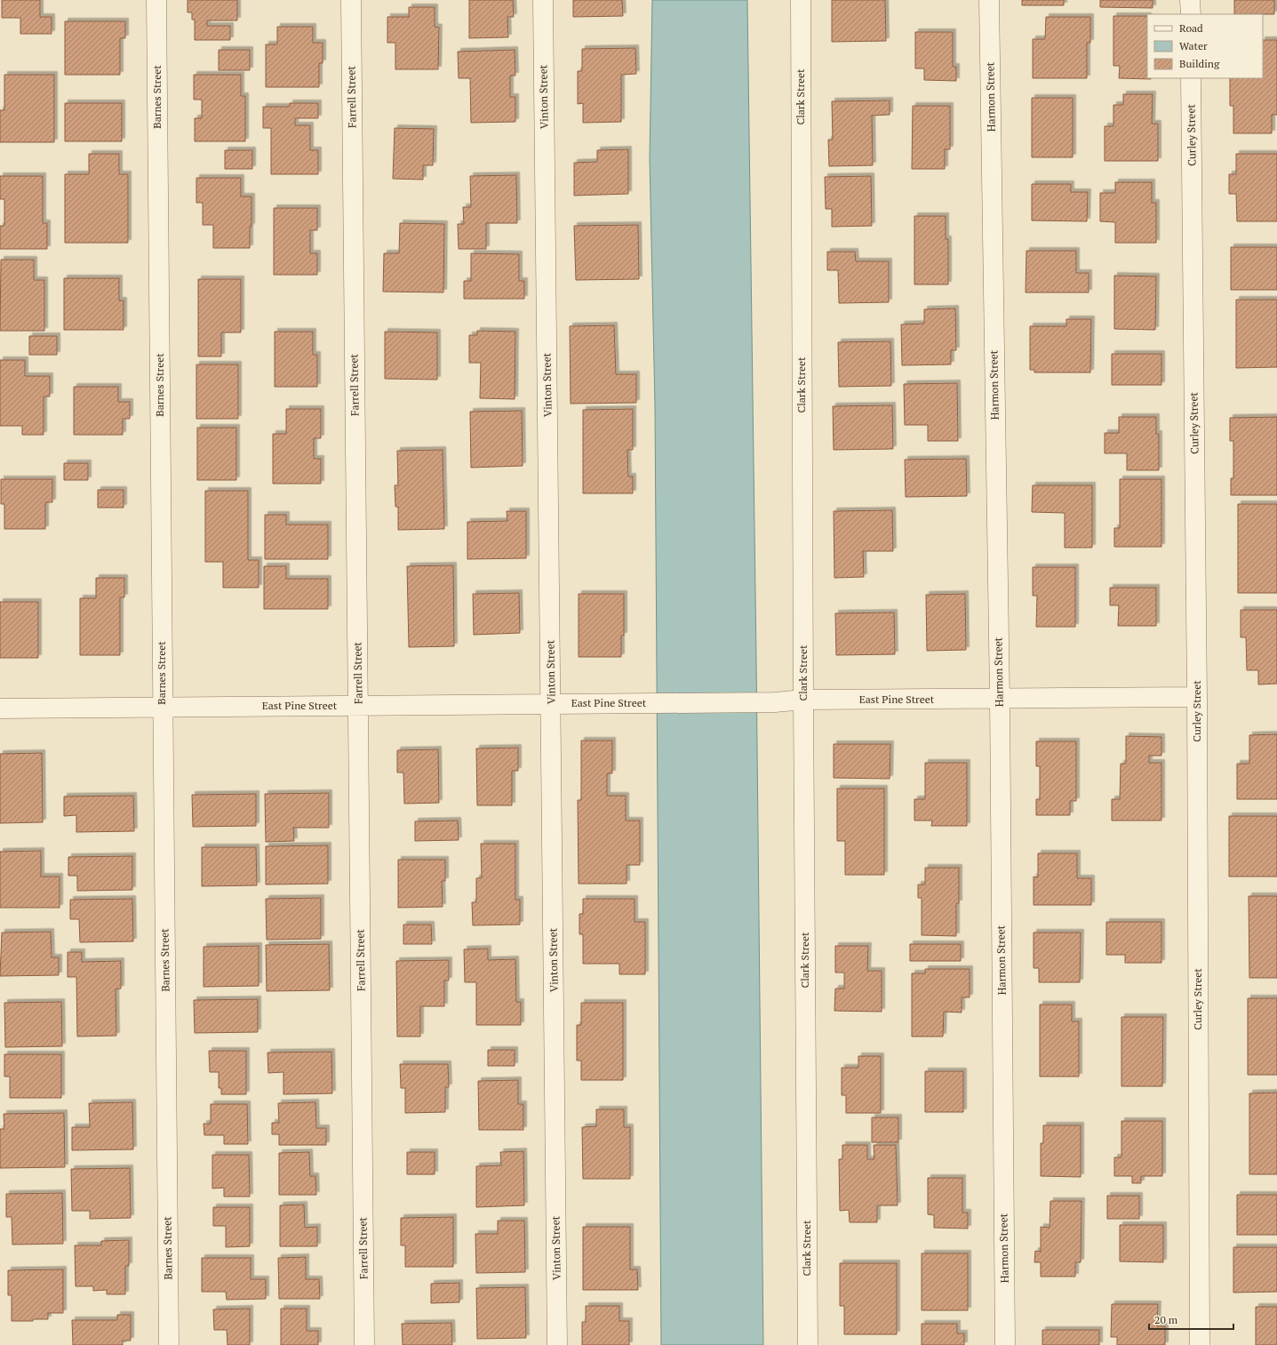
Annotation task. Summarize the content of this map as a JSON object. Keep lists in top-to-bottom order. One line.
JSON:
{"streets":{"street":["Barnes Street","Farrell Street","Vinton Street","Clark Street","Harmon Street","Curley Street","East Pine Street"]},"crossings":[["Barnes Street","East Pine Street"],["Farrell Street","East Pine Street"],["Vinton Street","East Pine Street"],["Clark Street","East Pine Street"],["Harmon Street","East Pine Street"],["Curley Street","East Pine Street"]],"legend":["Road","Water","Building"],"scale_bar":"20 m"}
